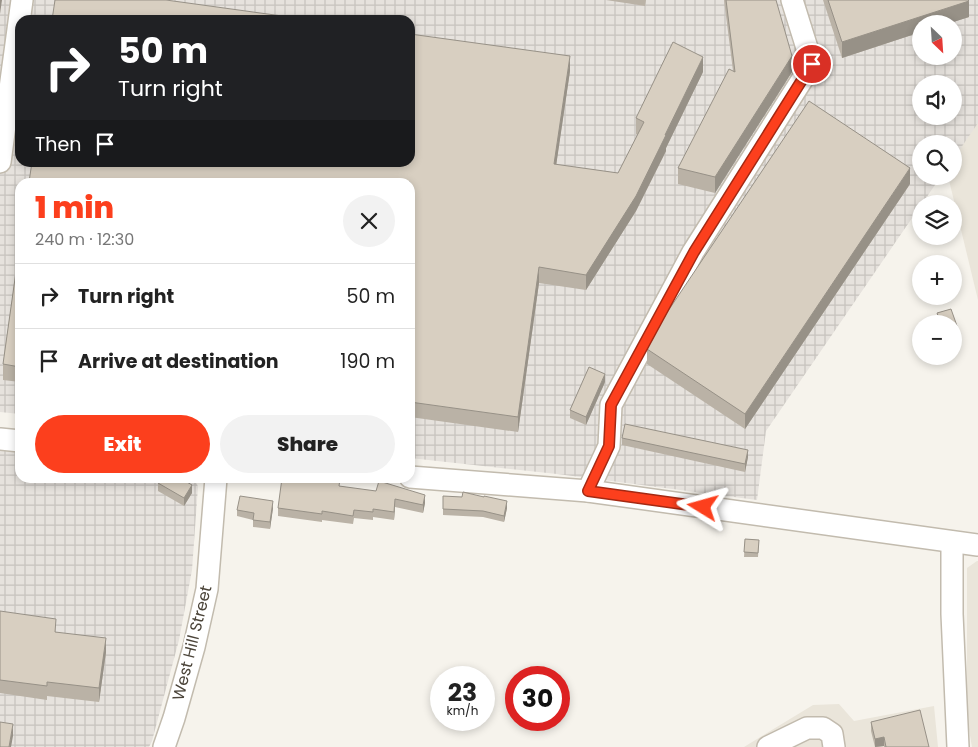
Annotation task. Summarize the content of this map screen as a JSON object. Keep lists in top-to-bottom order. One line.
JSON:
{"streets":{"street":["West Hill Street"]},"north":"bottom right","page":{"map_buttons":["+","−"],"turn":["50 m","Turn right"],"then":"Then","heading":["1 min","240 m · 12:30"],"list":[{"name":"Turn right","value":"50 m"},{"name":"Arrive at destination","value":"190 m"}],"buttons":["Exit","Share"],"speed":"23 km/h","limit":"30"}}
